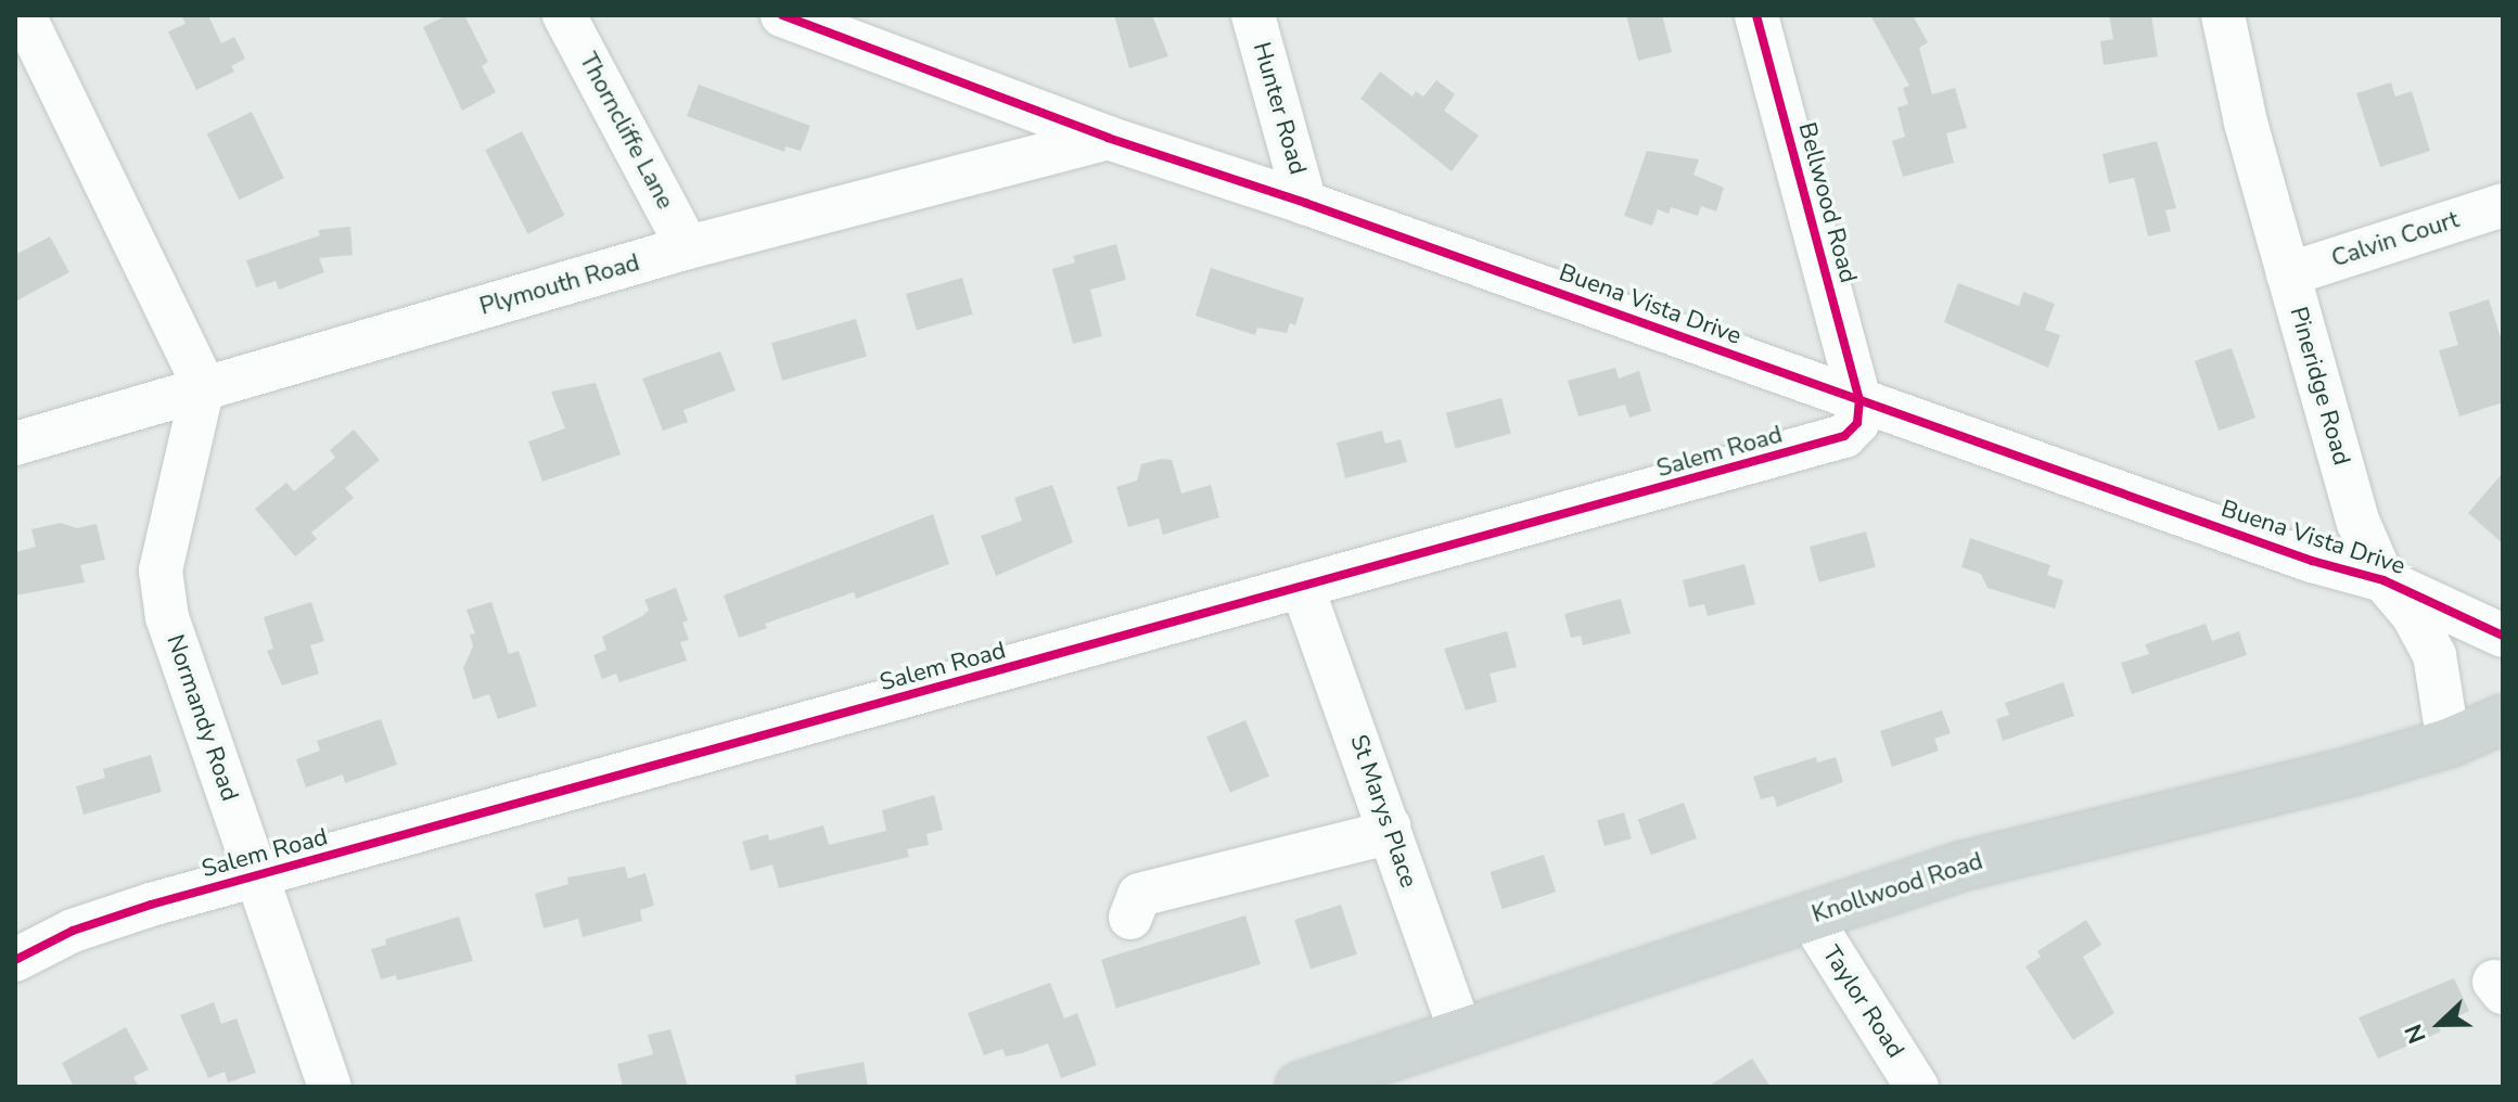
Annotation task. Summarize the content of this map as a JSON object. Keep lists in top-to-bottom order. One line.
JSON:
{"streets":{"main road":["Knollwood Road"],"street":["Hunter Road","Thorncliffe Lane","Bellwood Road","Calvin Court","Plymouth Road","Buena Vista Drive","Pineridge Road","Salem Road","Normandy Road","St Marys Place","Taylor Road"]},"crossings":[["Hunter Road","Buena Vista Drive"],["Thorncliffe Lane","Plymouth Road"],["Bellwood Road","Buena Vista Drive"],["Bellwood Road","Salem Road"],["Calvin Court","Pineridge Road"],["Plymouth Road","Buena Vista Drive"],["Plymouth Road","Normandy Road"],["Buena Vista Drive","Pineridge Road"],["Buena Vista Drive","Salem Road"],["Pineridge Road","Knollwood Road"],["Salem Road","Normandy Road"],["Salem Road","St Marys Place"],["St Marys Place","Knollwood Road"],["Knollwood Road","Taylor Road"]],"north":"left"}
